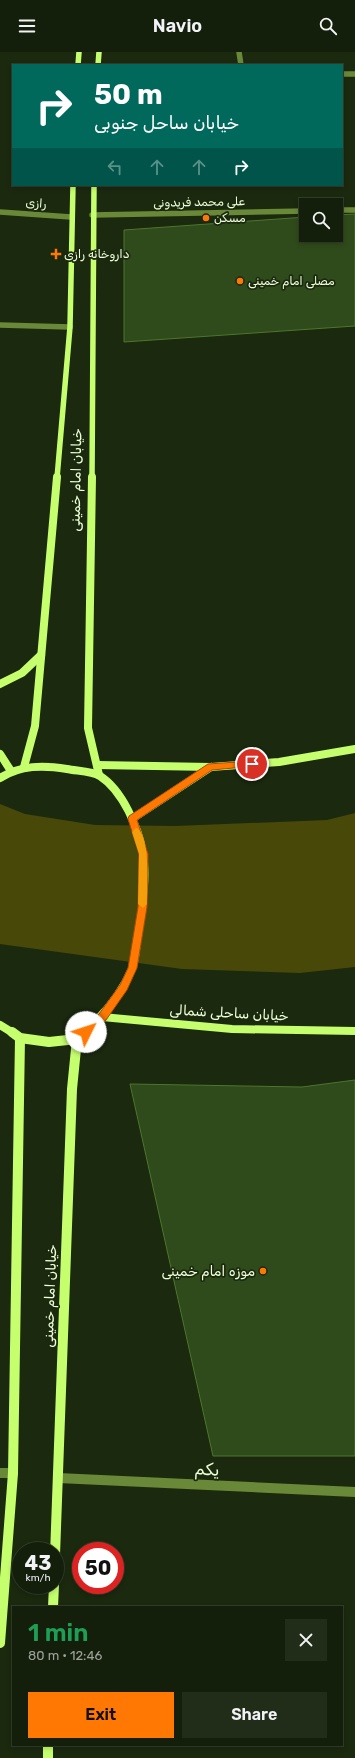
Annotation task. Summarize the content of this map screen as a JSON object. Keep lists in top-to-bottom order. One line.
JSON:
{"streets":{"main road":["خیابان امام خمینی","خیابان ساحلی شمالی"],"street":["علی محمد فریدونی","رازی","یکم"]},"crossings":[["علی محمد فریدونی","خیابان امام خمینی"],["رازی","خیابان امام خمینی"],["خیابان امام خمینی","یکم"]],"places":{"other":["مسکن","مصلی امام خمینی","موزه امام خمینی"],"health":["داروخانه رازی"]},"page":{"header":"Navio","turn":["50 m","خیابان ساحل جنوبی"],"speed":"43 km/h","limit":"50","heading":["1 min","80 m · 12:46"],"buttons":["Exit","Share"]}}
